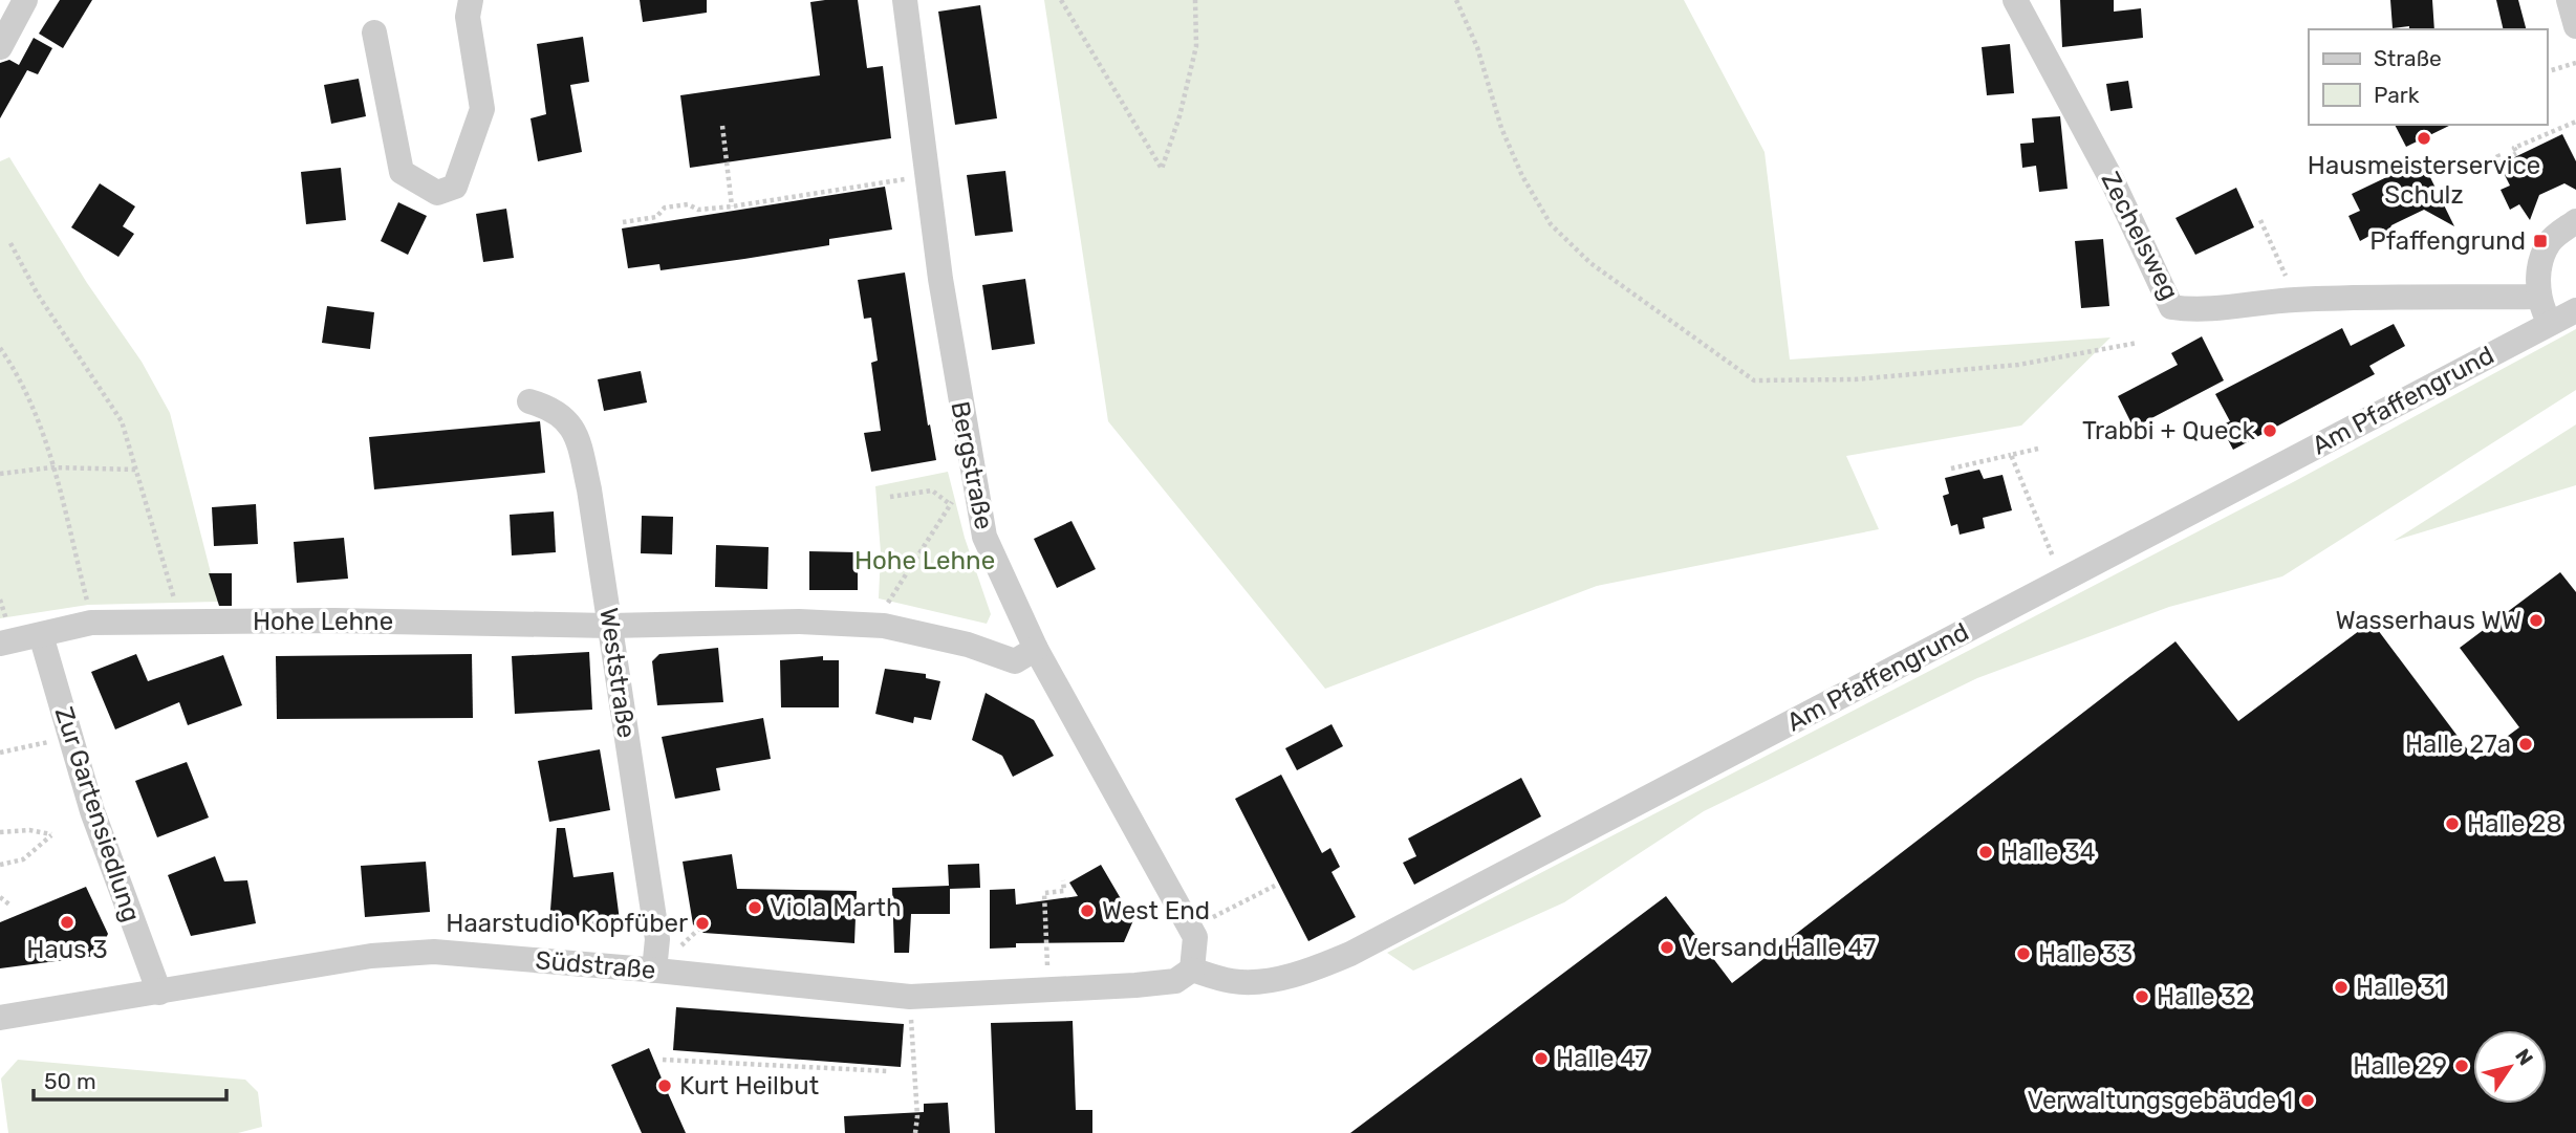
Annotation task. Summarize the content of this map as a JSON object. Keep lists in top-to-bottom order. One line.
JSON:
{"streets":{"street":["Zechelsweg","Am Pfaffengrund","Bergstraße","Hohe Lehne","Weststraße","Zur Gartensiedlung","Südstraße"]},"crossings":[["Am Pfaffengrund","Bergstraße"],["Am Pfaffengrund","Südstraße"],["Bergstraße","Hohe Lehne"],["Bergstraße","Südstraße"],["Hohe Lehne","Weststraße"],["Hohe Lehne","Zur Gartensiedlung"],["Weststraße","Südstraße"],["Zur Gartensiedlung","Südstraße"]],"parks":["Hohe Lehne"],"places":{"other":["Hausmeisterservice Schulz","Trabbi + Queck","Wasserhaus WW","Halle 27a","Halle 28","Halle 34","Viola Marth","West End","Haus 3","Haarstudio Kopfüber","Versand Halle 47","Halle 33","Halle 31","Halle 32","Halle 47","Halle 29","Kurt Heilbut","Verwaltungsgebäude 1"],"transit":["Pfaffengrund"]},"legend":["Straße","Park"],"scale_bar":"50 m","north":"top right"}
